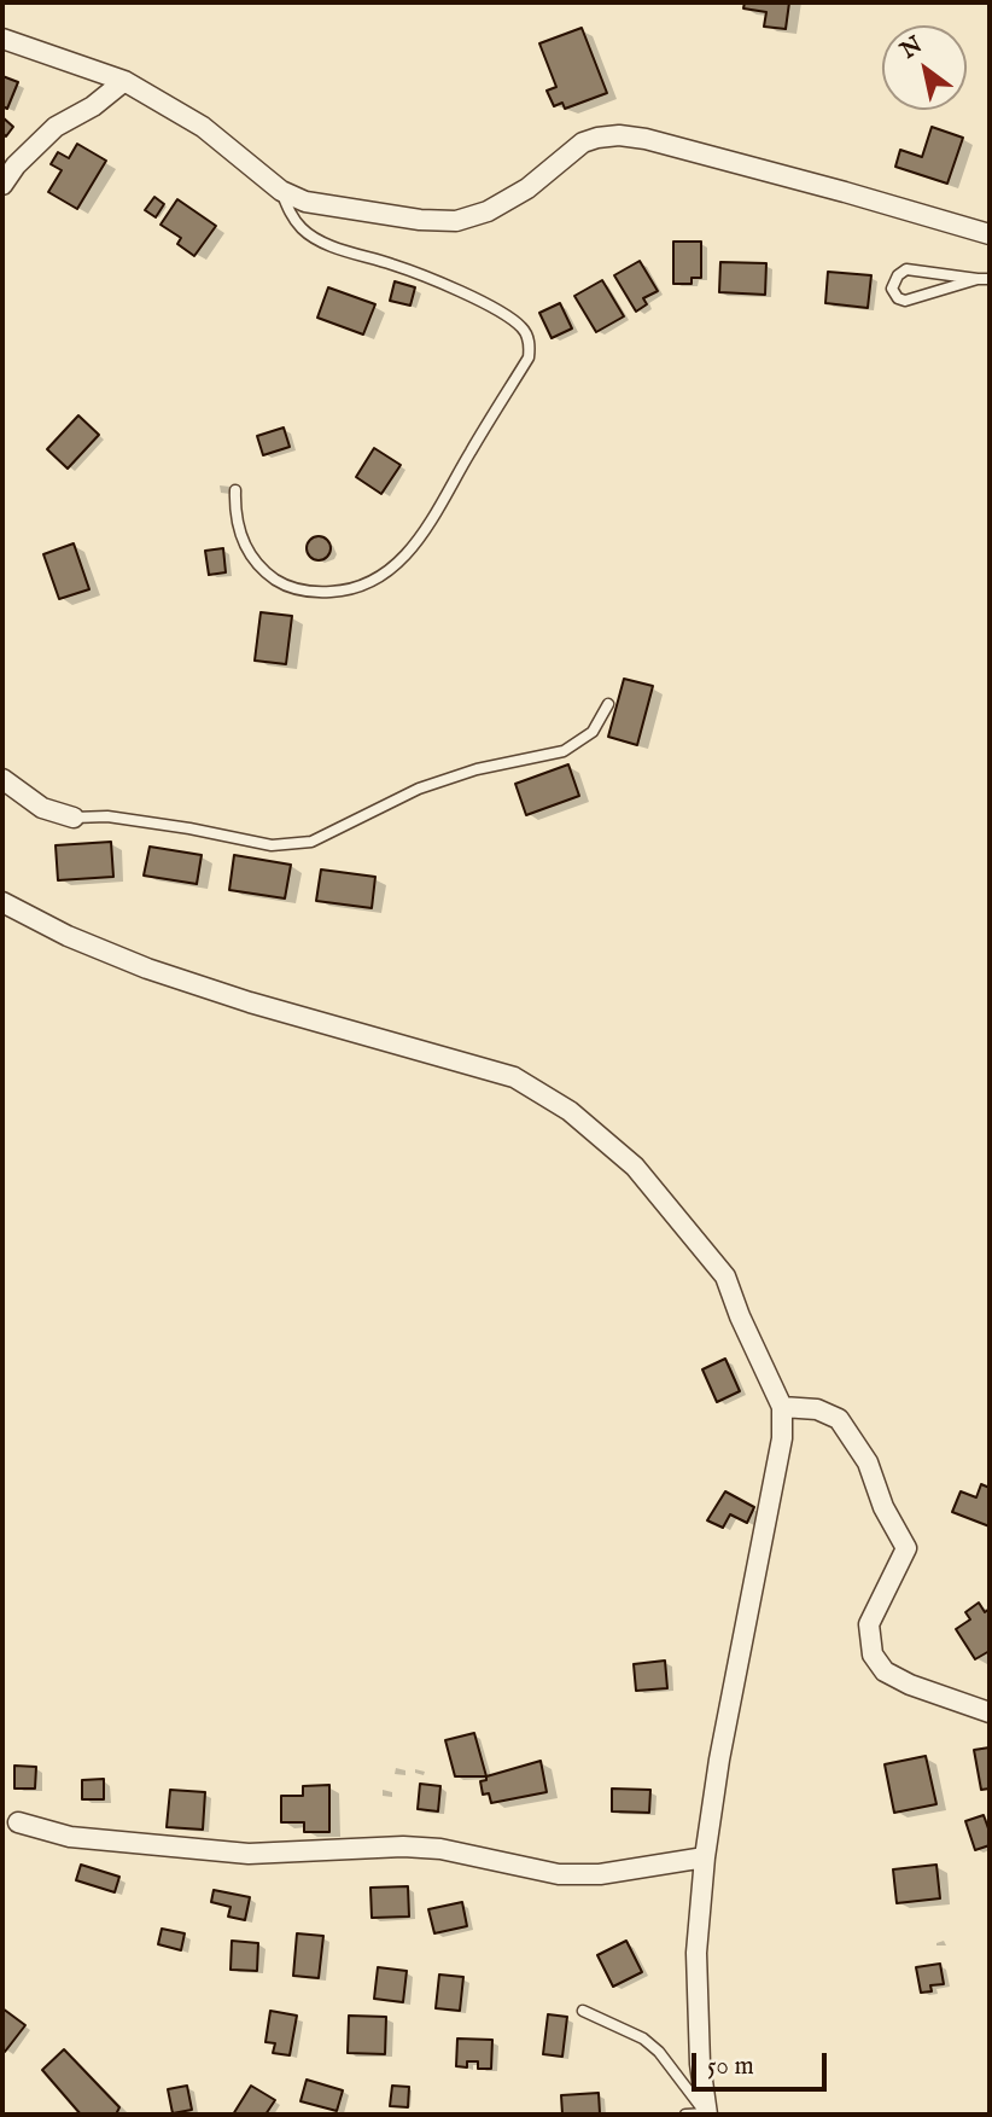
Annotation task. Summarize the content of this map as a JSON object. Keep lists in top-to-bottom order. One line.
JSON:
{"scale_bar":"50 m","north":"top left"}
